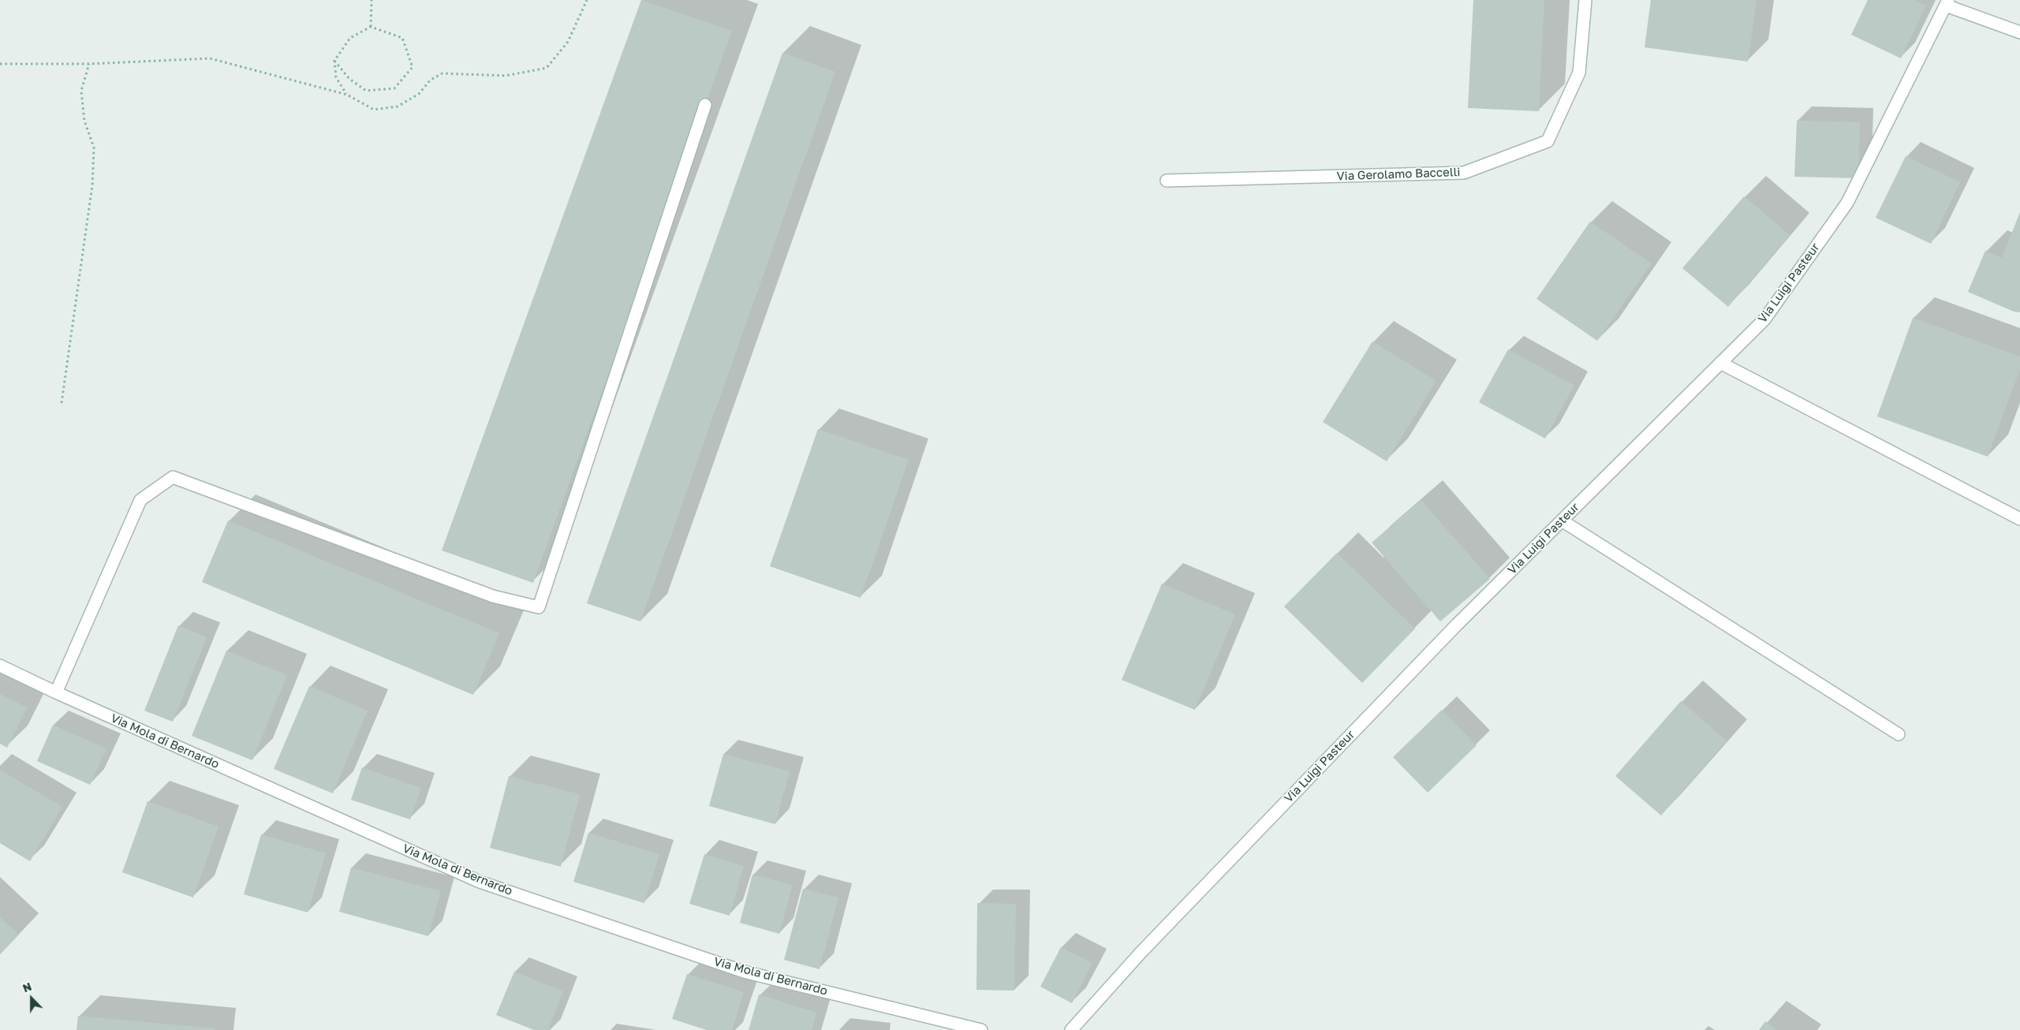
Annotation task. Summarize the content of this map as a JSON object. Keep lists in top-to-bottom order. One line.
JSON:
{"streets":{"street":["Via Gerolamo Baccelli","Via Luigi Pasteur","Via Mola di Bernardo"]},"north":"top"}
